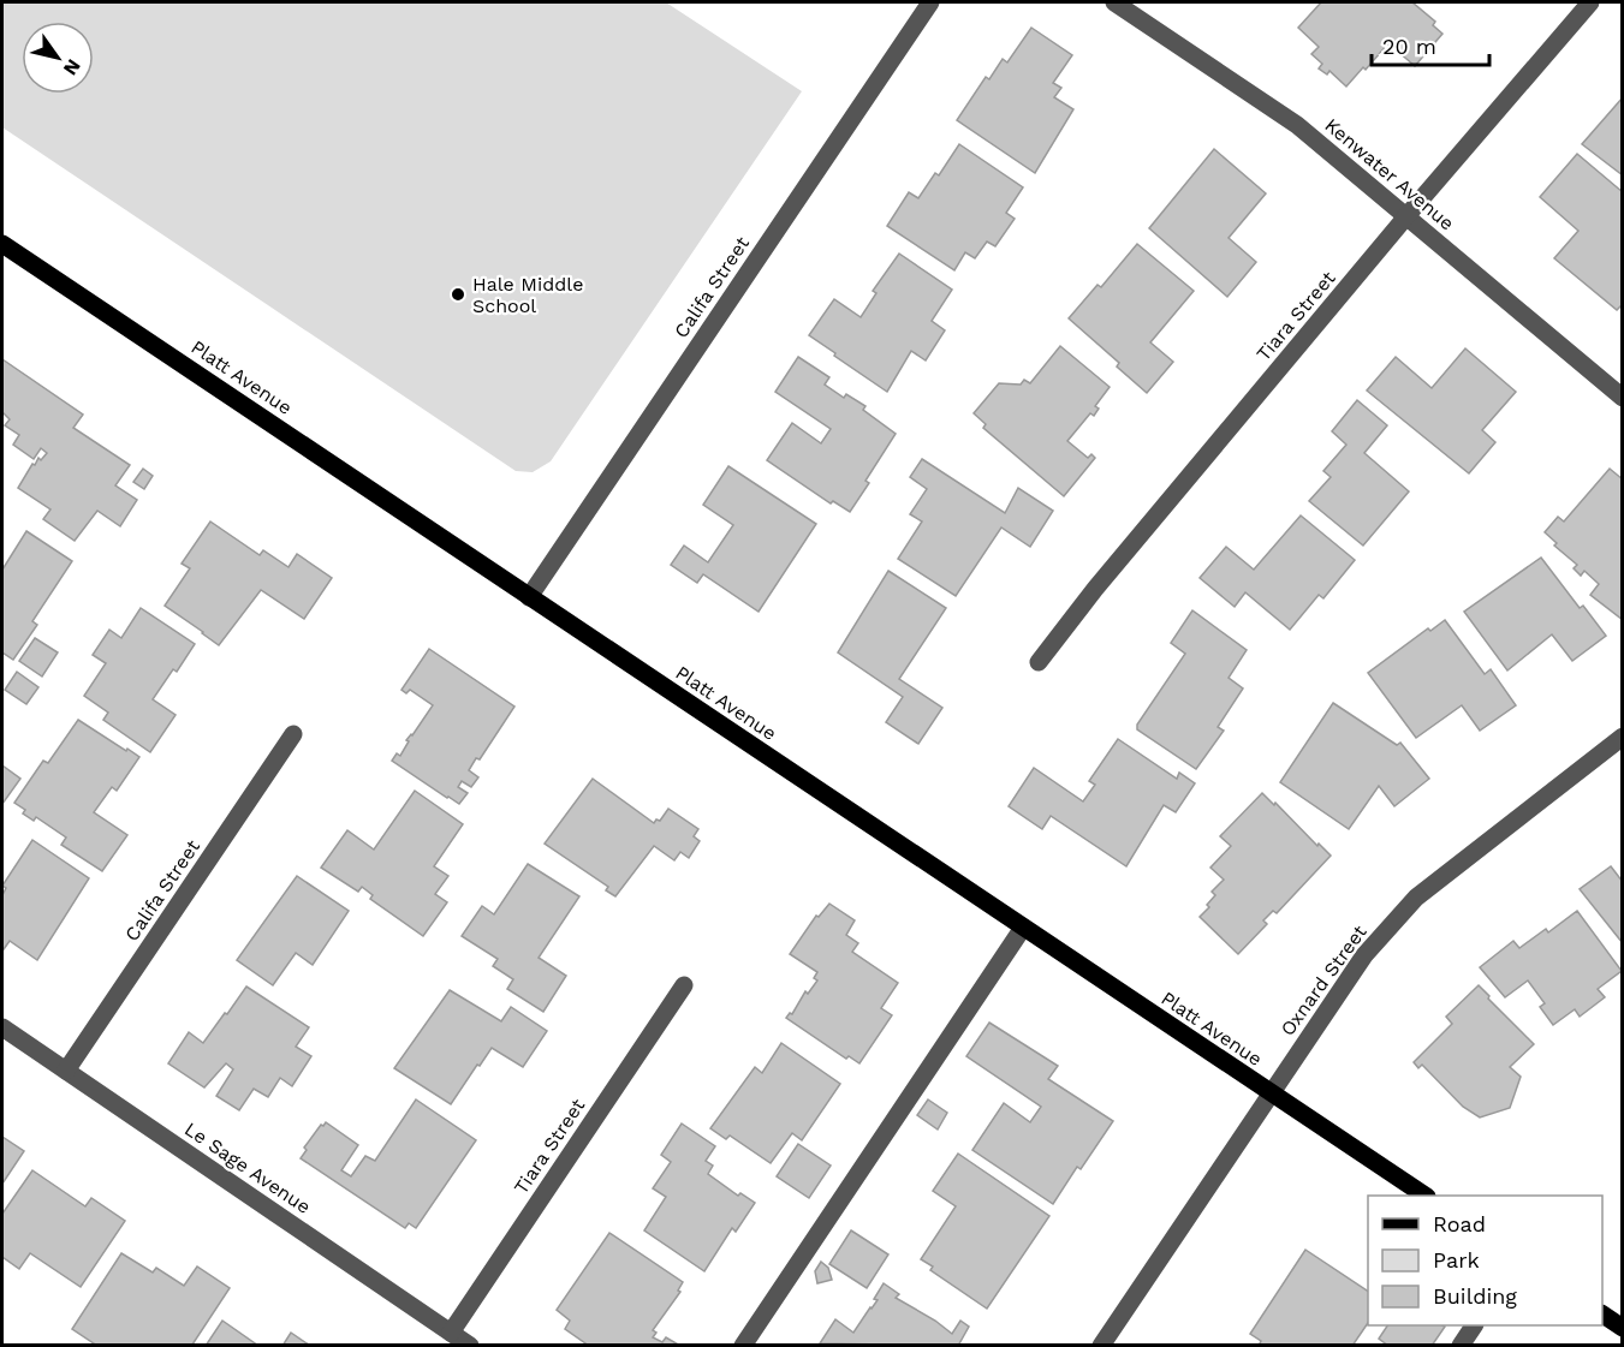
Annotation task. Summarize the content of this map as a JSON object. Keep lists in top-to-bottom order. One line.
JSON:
{"streets":{"main road":["Platt Avenue"],"street":["Kenwater Avenue","Califa Street","Tiara Street","Oxnard Street","Le Sage Avenue"]},"crossings":[["Kenwater Avenue","Tiara Street"],["Califa Street","Platt Avenue"],["Califa Street","Le Sage Avenue"],["Tiara Street","Le Sage Avenue"],["Platt Avenue","Oxnard Street"]],"places":["Hale Middle School"],"legend":["Road","Park","Building"],"scale_bar":"20 m","north":"bottom right"}
